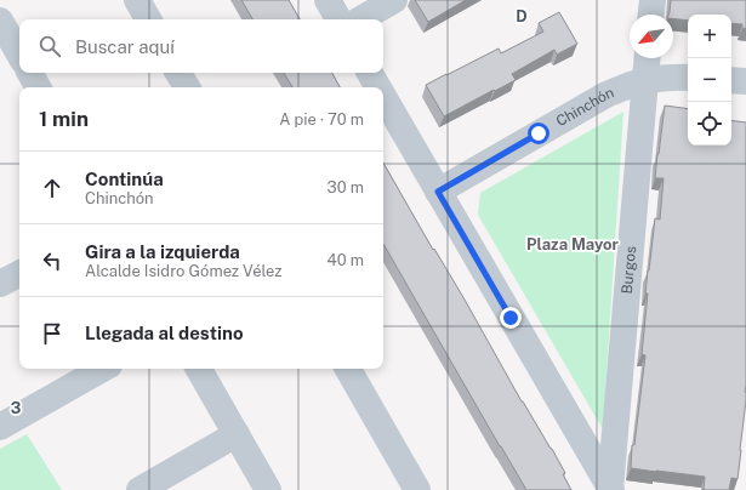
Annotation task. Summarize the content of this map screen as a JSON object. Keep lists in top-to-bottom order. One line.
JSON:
{"streets":{"street":["Chinchón","Burgos"]},"crossings":[["Chinchón","Burgos"]],"districts":["Plaza Mayor"],"north":"bottom left","page":{"map_buttons":["+","−"],"search":"Buscar aquí","heading":["1 min","A pie · 70 m"],"list":[["Continúa","Chinchón","30 m"],["Gira a la izquierda","Alcalde Isidro Gómez Vélez","40 m"],"Llegada al destino"]},"grid":{"columns":["D"],"rows":["3"]}}
